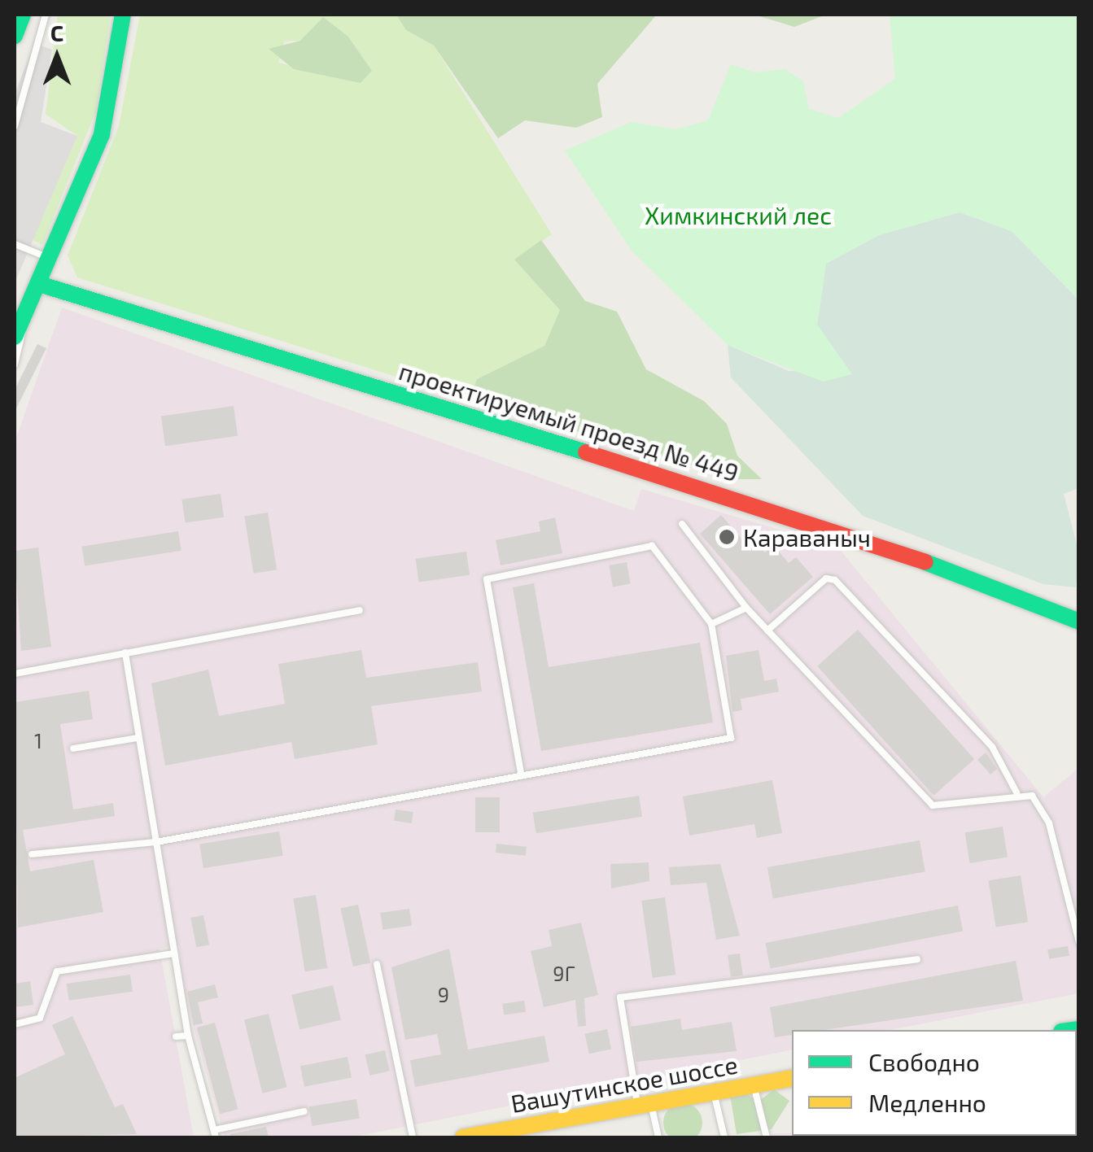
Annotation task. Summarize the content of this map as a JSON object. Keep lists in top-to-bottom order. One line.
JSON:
{"streets":{"main road":["проектируемый проезд № 449","Вашутинское шоссе"]},"parks":["Химкинский лес"],"places":["Караваныч"],"house_numbers":["1","9Г","9"],"legend":["Свободно","Медленно"],"north":"top"}
